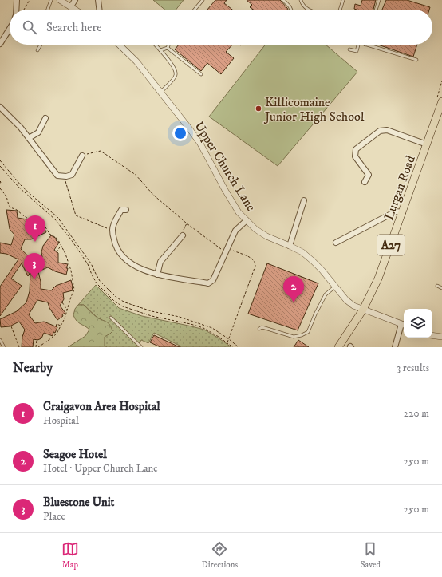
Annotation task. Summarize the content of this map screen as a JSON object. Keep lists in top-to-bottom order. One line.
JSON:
{"streets":{"main road":["Lurgan Road","A27"],"street":["Upper Church Lane"]},"crossings":[["Upper Church Lane","Lurgan Road"]],"places":["Killicomaine Junior High School"],"page":{"search":"Search here","pins":["1","3","2"],"heading":["Nearby","3 results"],"list":[{"mark":"1","name":"Craigavon Area Hospital","note":"Hospital","value":"220 m"},{"mark":"2","name":"Seagoe Hotel","note":"Hotel · Upper Church Lane","value":"250 m"},{"mark":"3","name":"Bluestone Unit","note":"Place","value":"250 m"}],"nav":["Map","Directions","Saved"]}}
